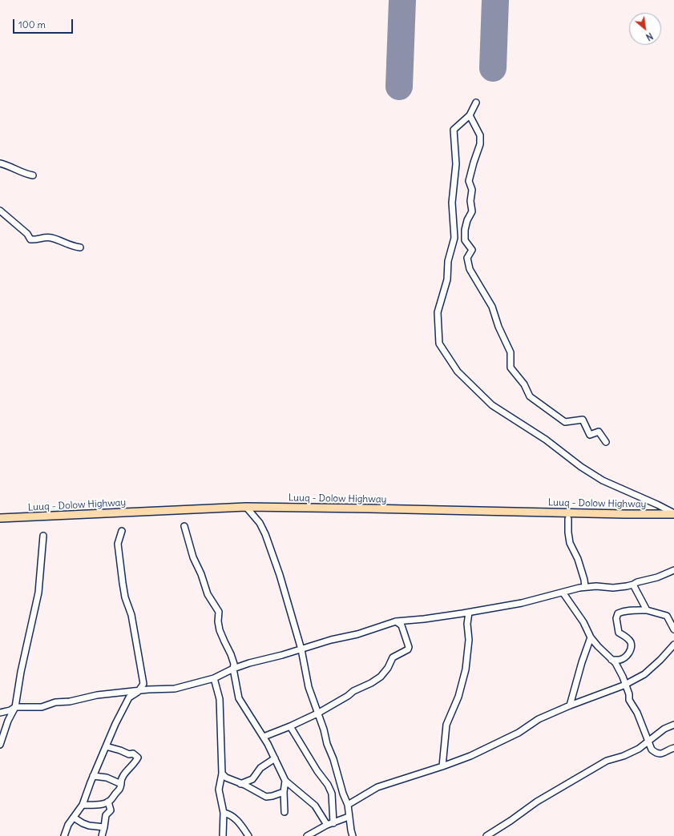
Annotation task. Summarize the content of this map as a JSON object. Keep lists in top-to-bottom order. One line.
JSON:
{"streets":{"main road":["Luuq - Dolow Highway"]},"scale_bar":"100 m","north":"bottom right"}
